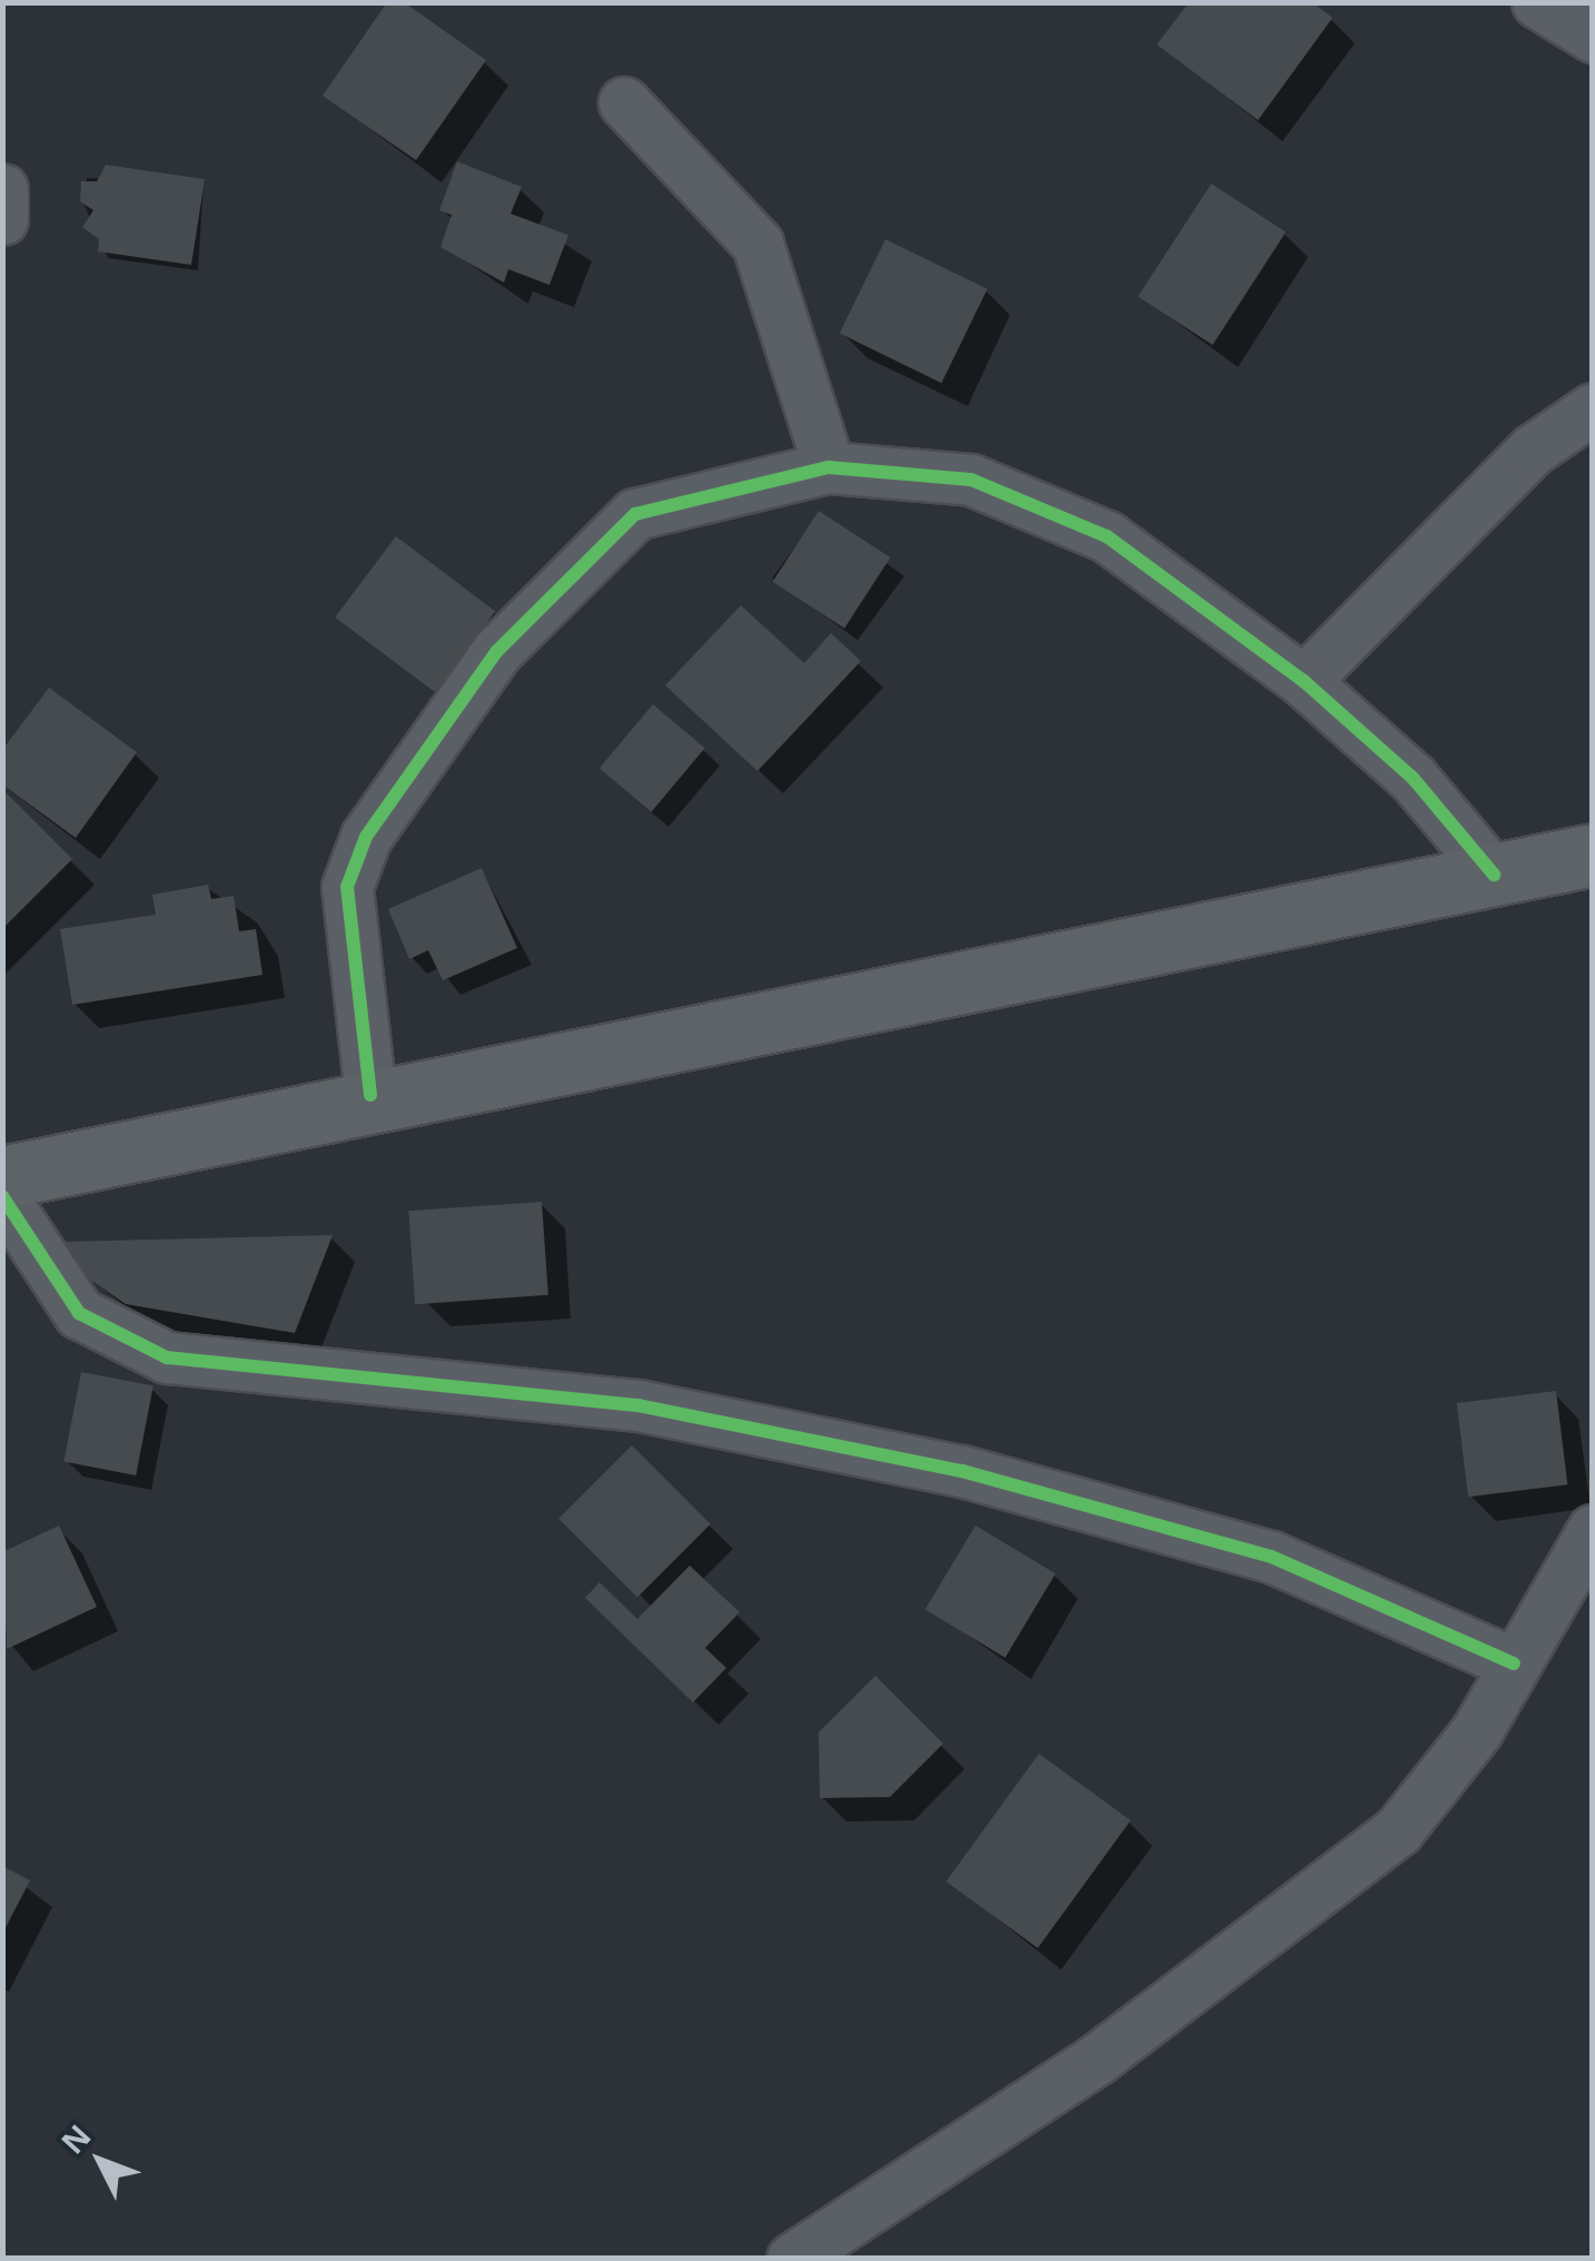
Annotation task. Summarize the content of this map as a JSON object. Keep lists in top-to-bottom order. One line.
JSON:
{"north":"top left"}
